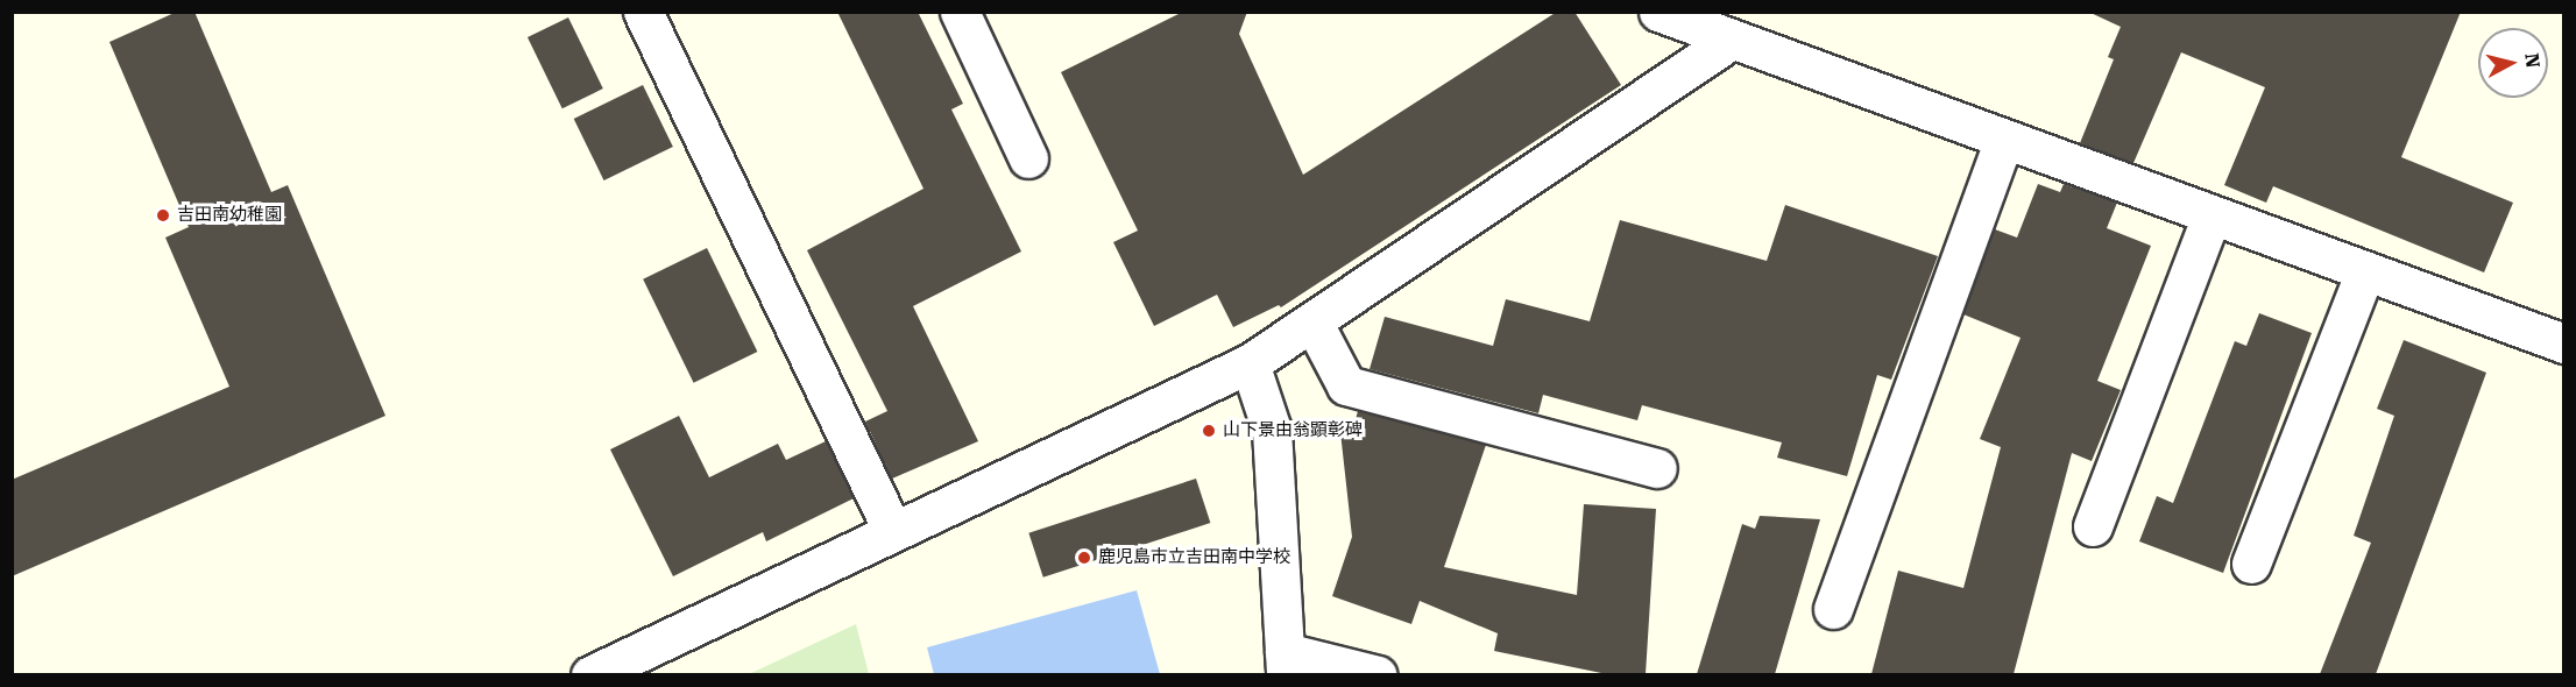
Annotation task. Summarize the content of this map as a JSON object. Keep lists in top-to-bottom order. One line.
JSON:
{"places":["吉田南幼稚園","山下景由翁顕彰碑","鹿児島市立吉田南中学校"],"north":"right"}
